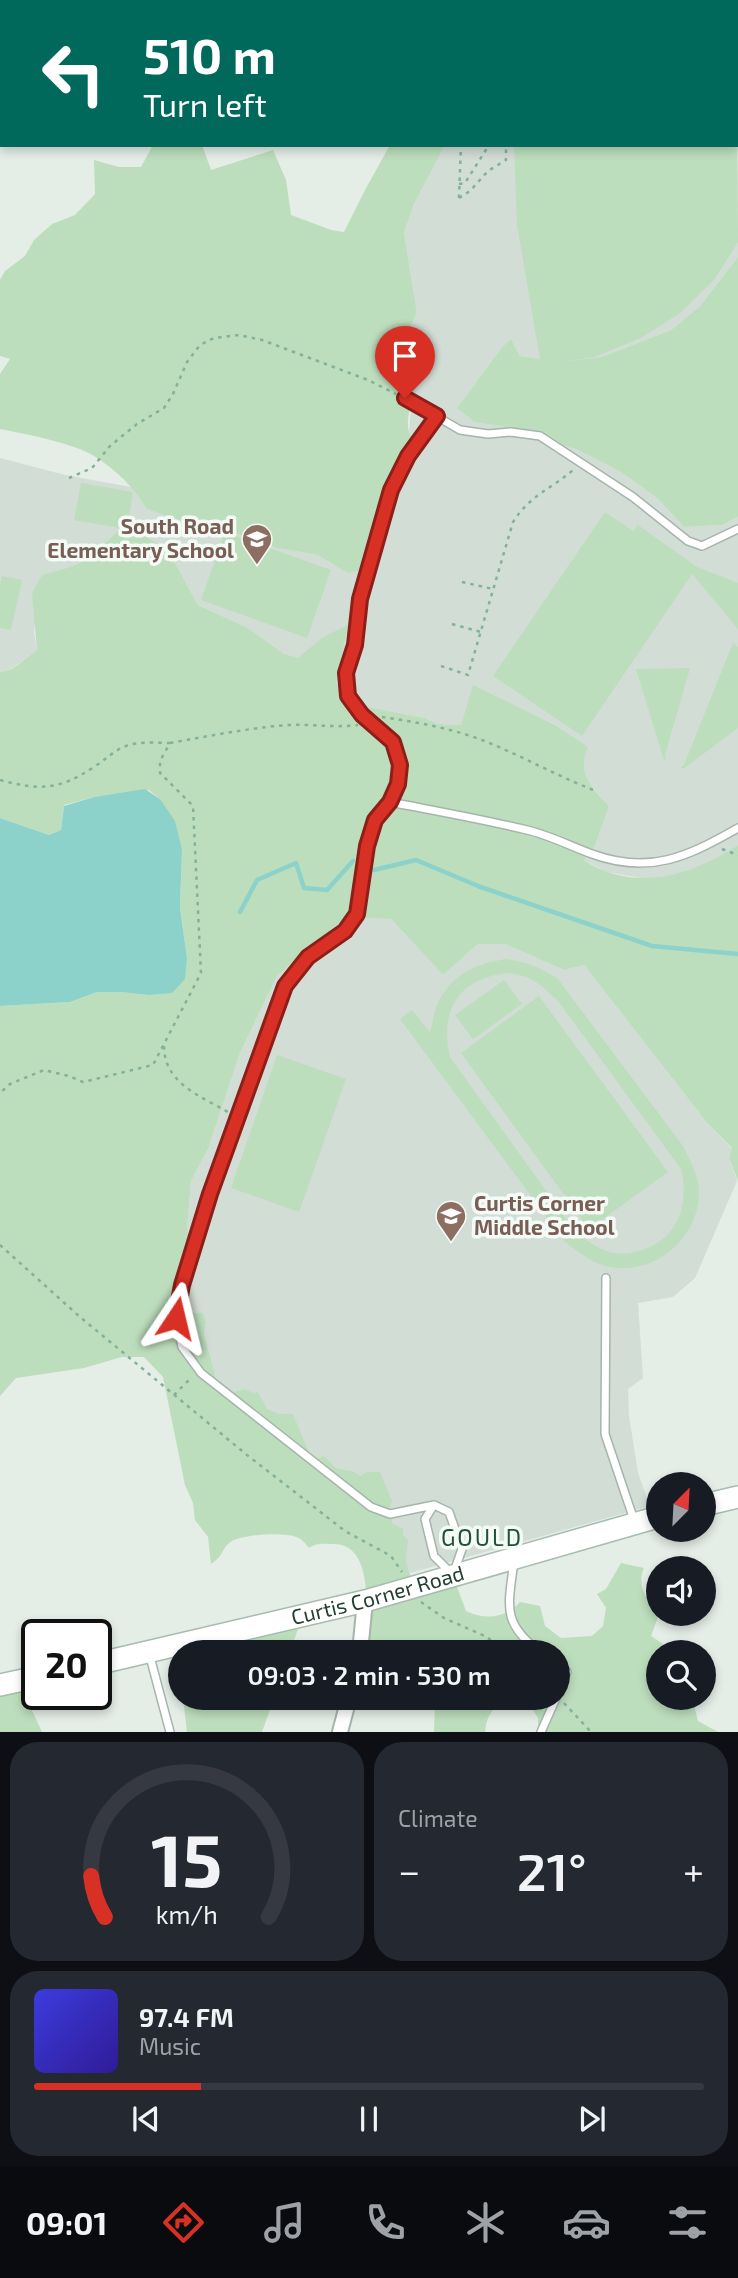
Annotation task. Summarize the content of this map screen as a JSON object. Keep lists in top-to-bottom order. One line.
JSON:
{"streets":{"street":["Curtis Corner Road"]},"districts":["GOULD"],"places":{"school or university":["South Road Elementary School","Curtis Corner Middle School"]},"north":"top right","page":{"turn":["510 m","Turn left"],"limit":"20","trip":"09:03 · 2 min · 530 m","tile":"Climate","heat":["−","21°","+"],"song":["97.4 FM","Music"],"tabs":"09:01","gauge":["15","km/h"]}}
